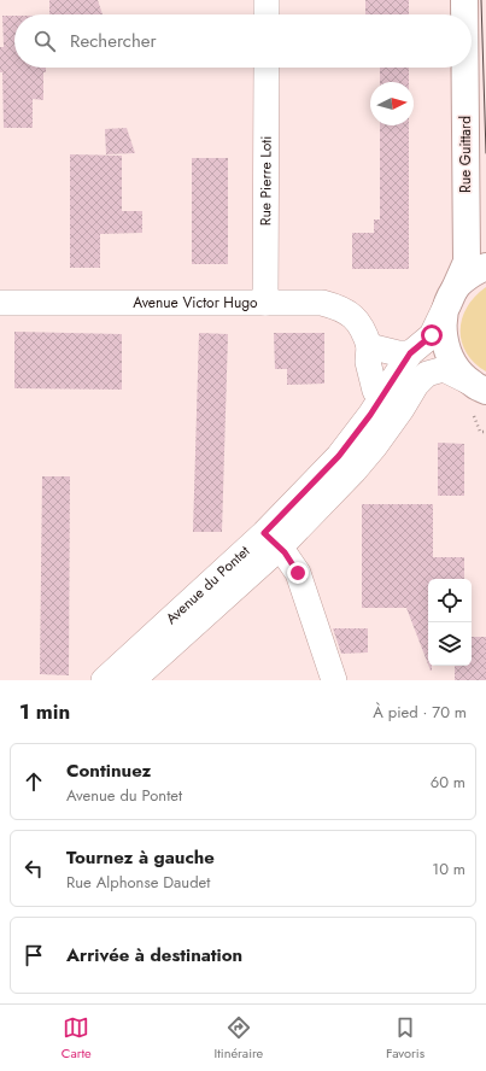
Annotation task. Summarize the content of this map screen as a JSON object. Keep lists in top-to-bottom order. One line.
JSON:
{"streets":{"main road":["Rue Guittard"],"street":["Rue Pierre Loti","Avenue Victor Hugo","Avenue du Pontet"]},"crossings":[["Rue Guittard","Avenue du Pontet"],["Rue Pierre Loti","Avenue Victor Hugo"],["Avenue Victor Hugo","Avenue du Pontet"]],"north":"right","page":{"search":"Rechercher","heading":["1 min","À pied · 70 m"],"list":[["Continuez","Avenue du Pontet","60 m"],["Tournez à gauche","Rue Alphonse Daudet","10 m"],"Arrivée à destination"],"nav":["Carte","Itinéraire","Favoris"]}}
